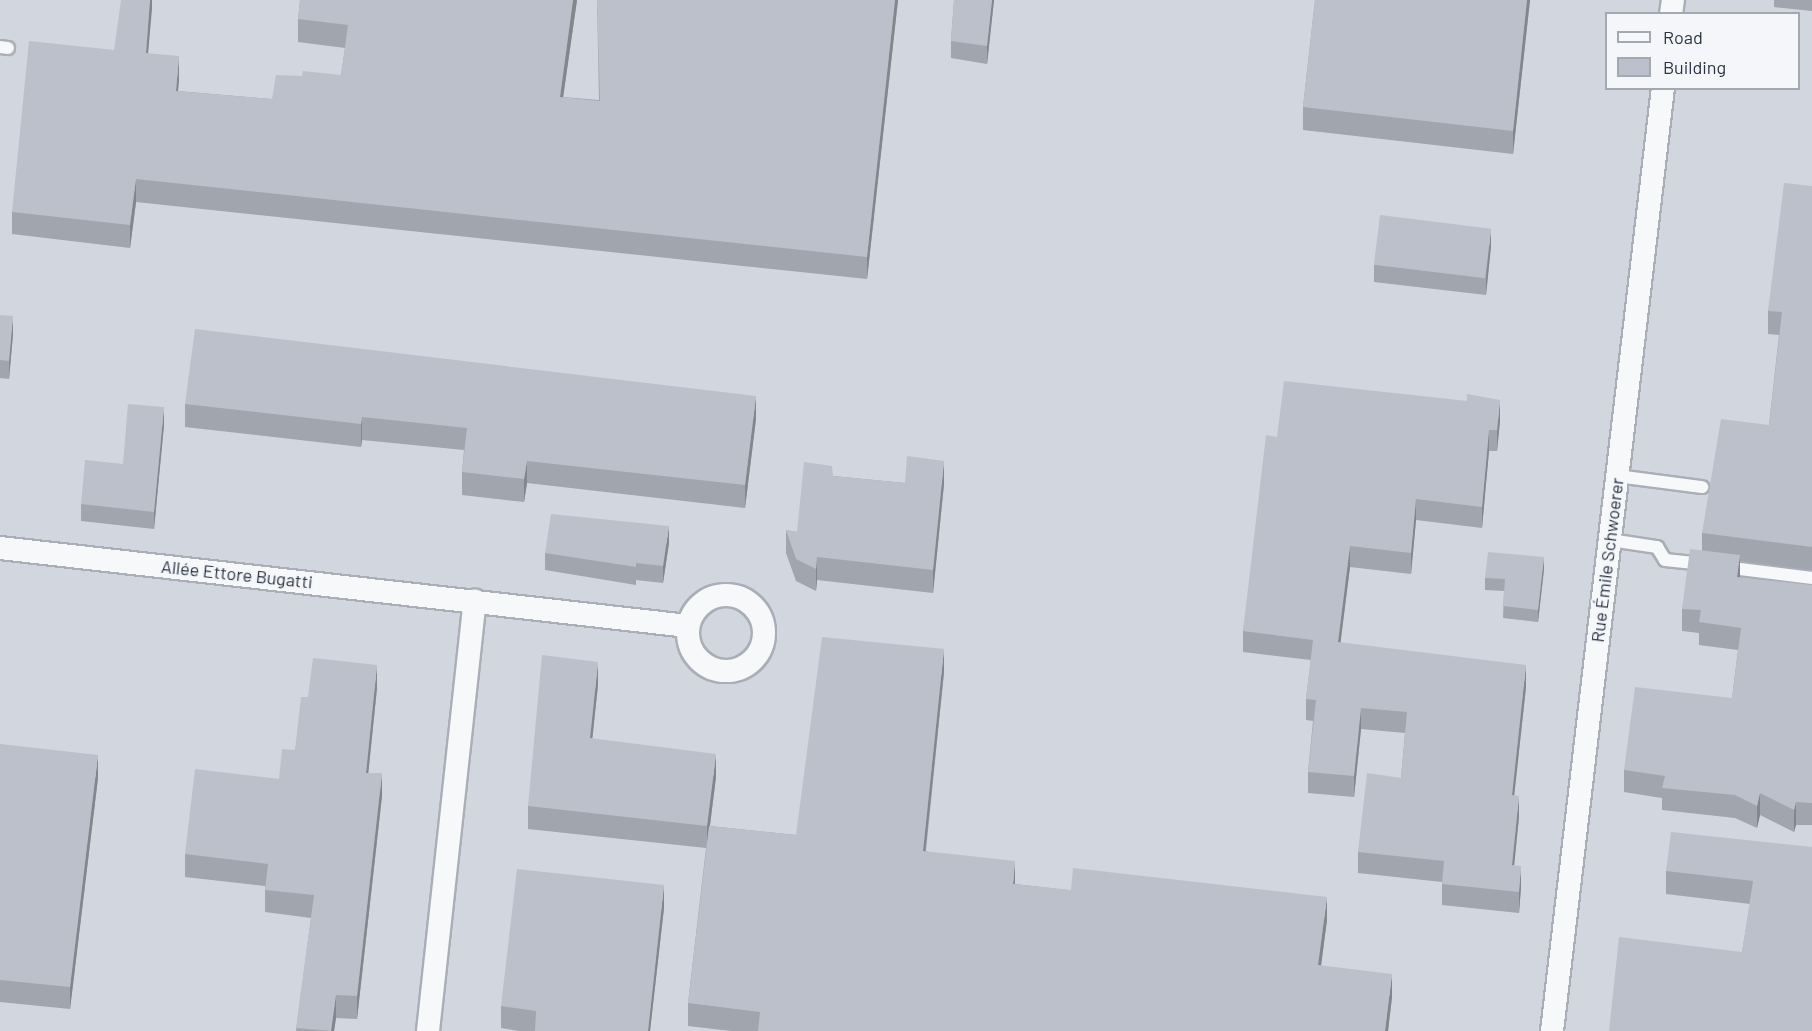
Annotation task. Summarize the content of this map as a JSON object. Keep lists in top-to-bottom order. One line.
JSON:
{"streets":{"street":["Rue Émile Schwoerer","Allée Ettore Bugatti"]},"legend":["Road","Building"]}
